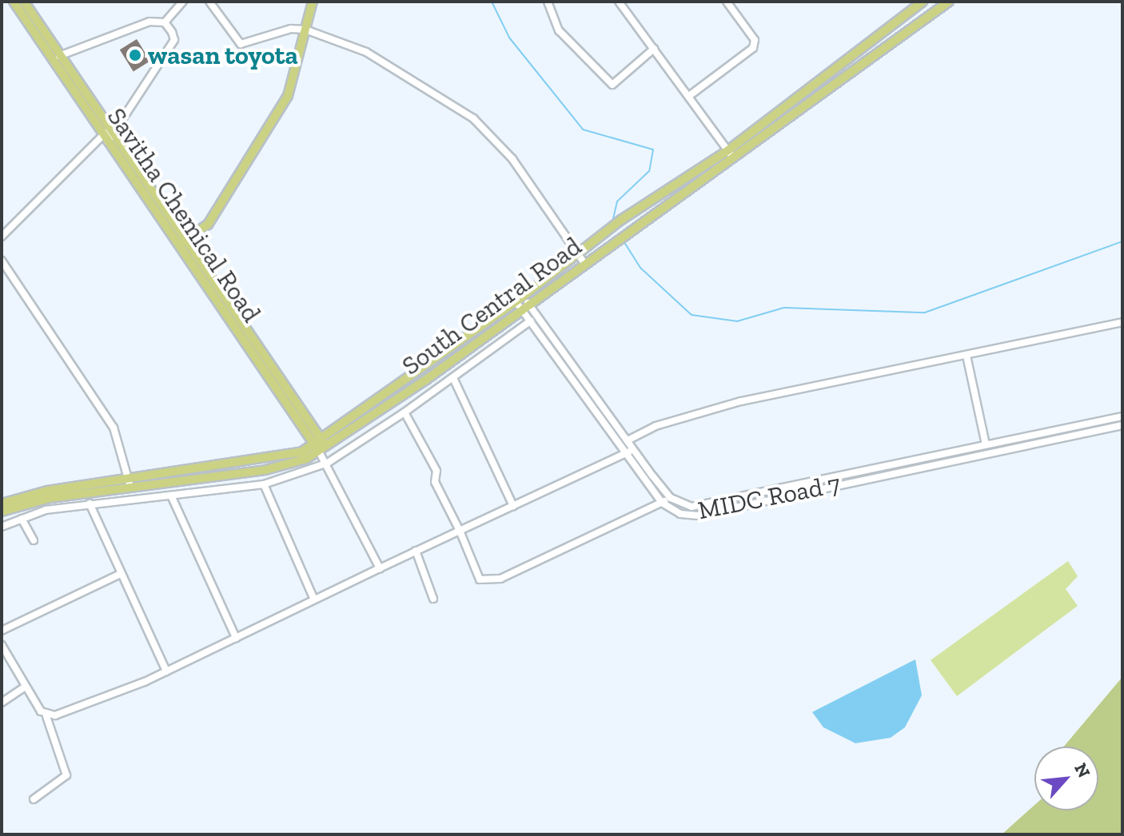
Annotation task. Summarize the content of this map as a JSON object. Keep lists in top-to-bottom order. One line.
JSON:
{"streets":{"main road":["Savitha Chemical Road","South Central Road"],"street":["MIDC Road 7"]},"crossings":[["Savitha Chemical Road","South Central Road"],["South Central Road","MIDC Road 7"]],"places":["wasan toyota"],"north":"top right"}
